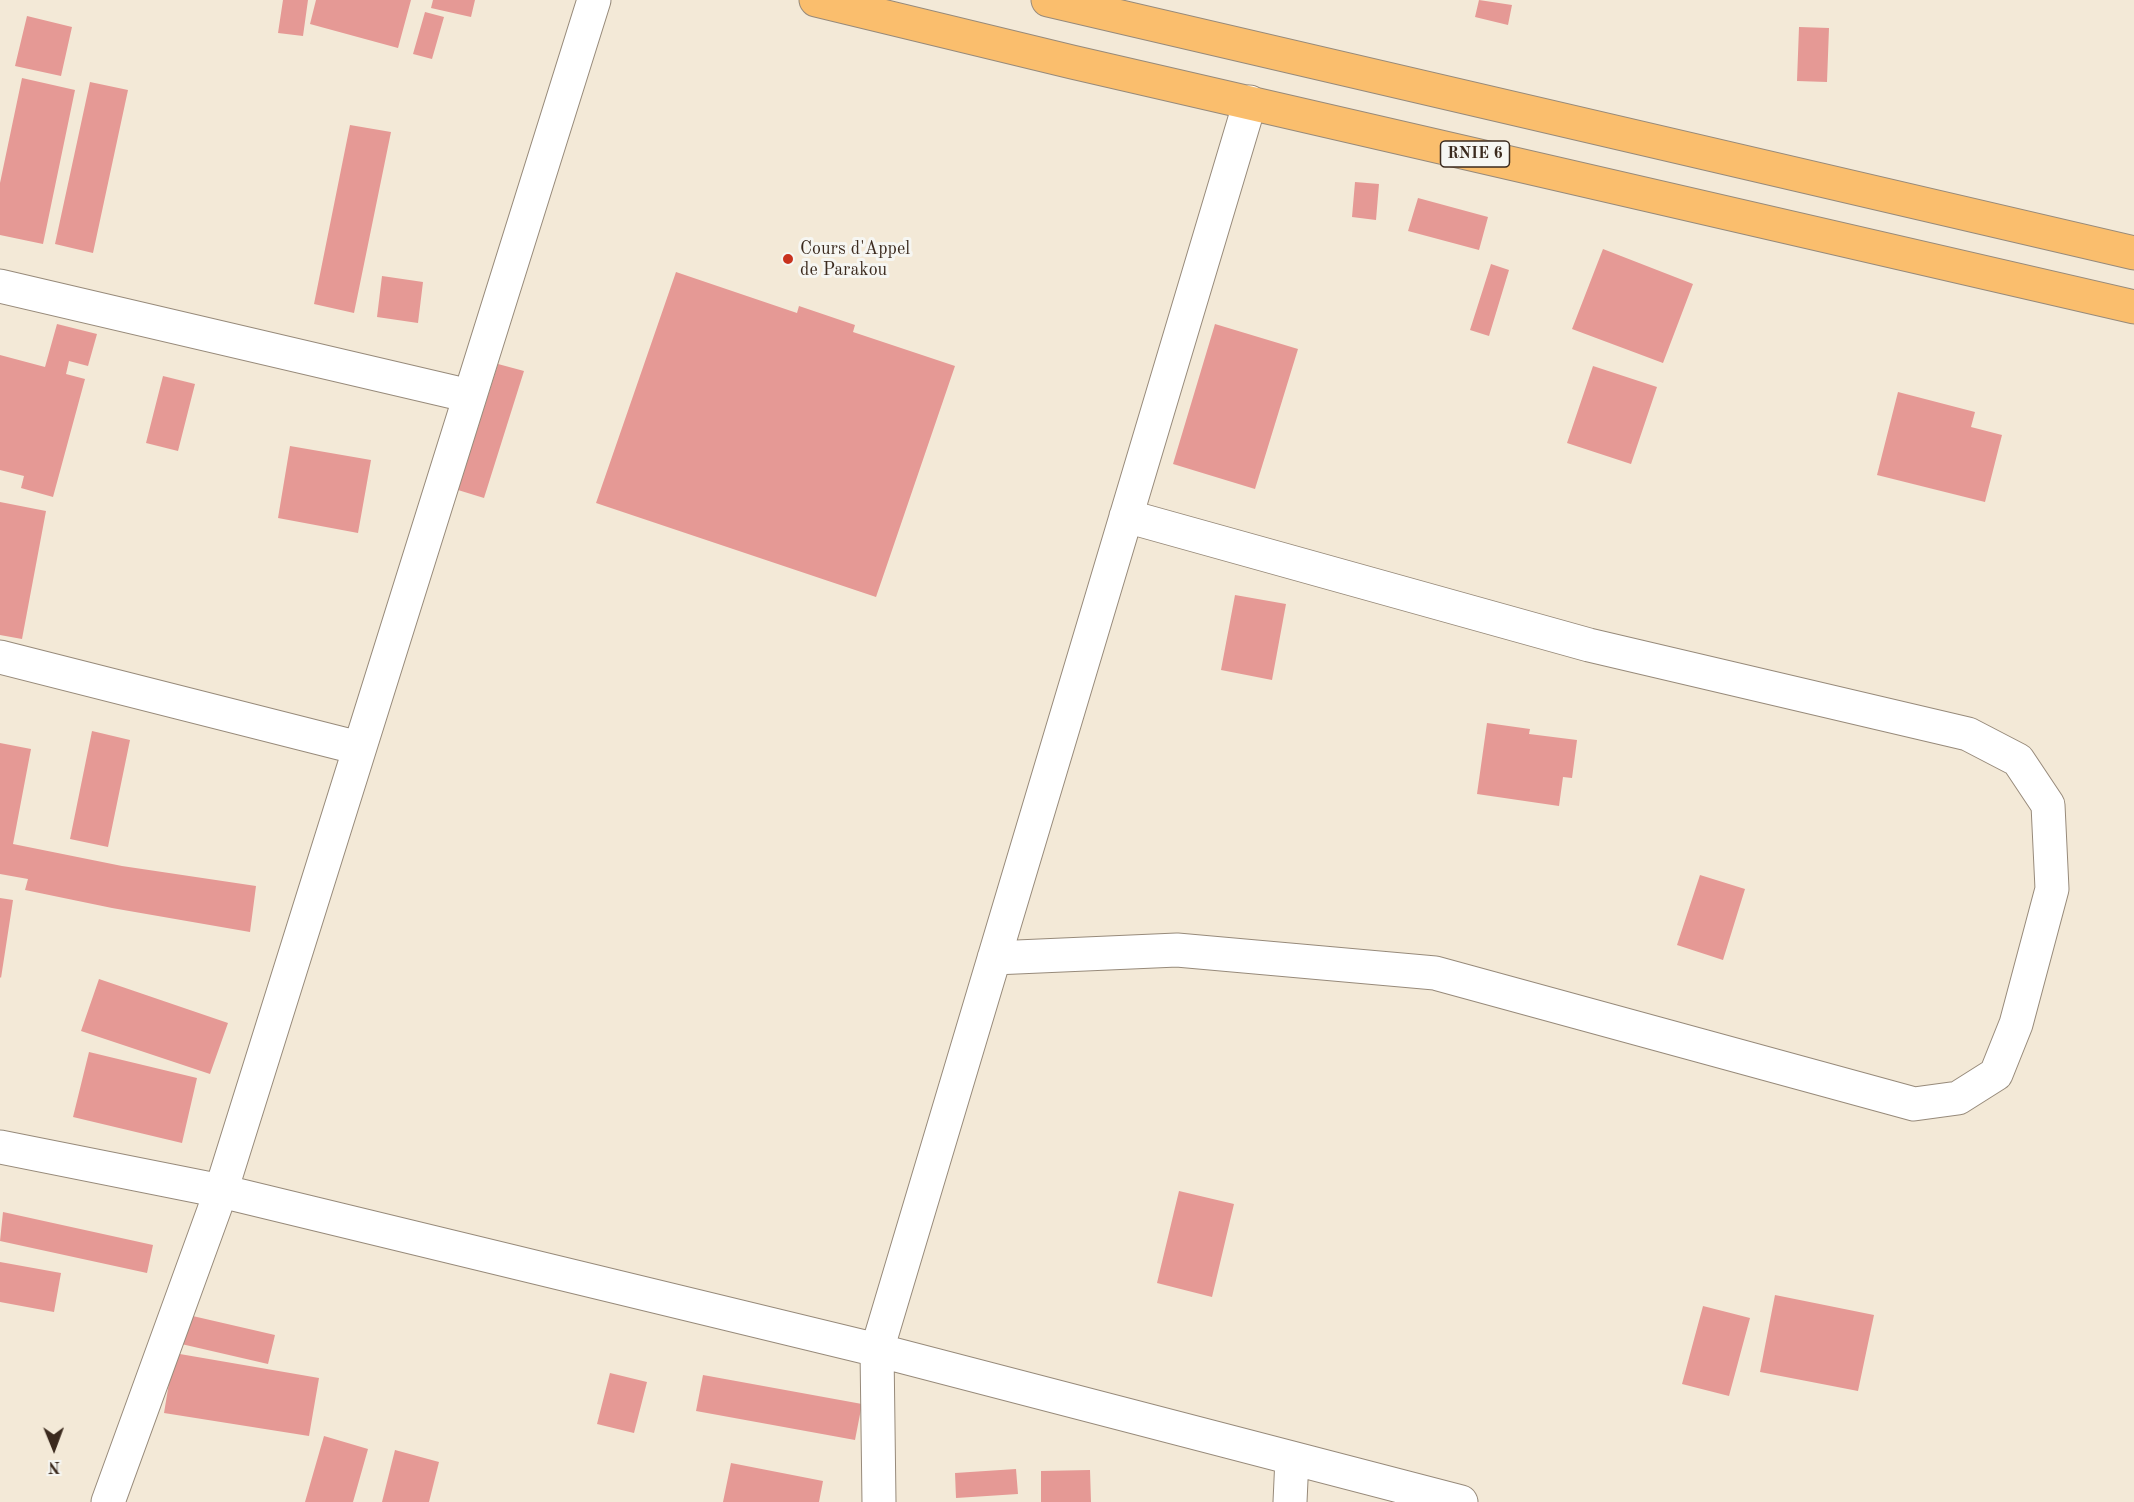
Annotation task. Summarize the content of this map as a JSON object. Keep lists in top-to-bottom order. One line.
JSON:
{"streets":{"main road":["RNIE 6"]},"places":["Cours d'Appel de Parakou"],"north":"bottom"}
